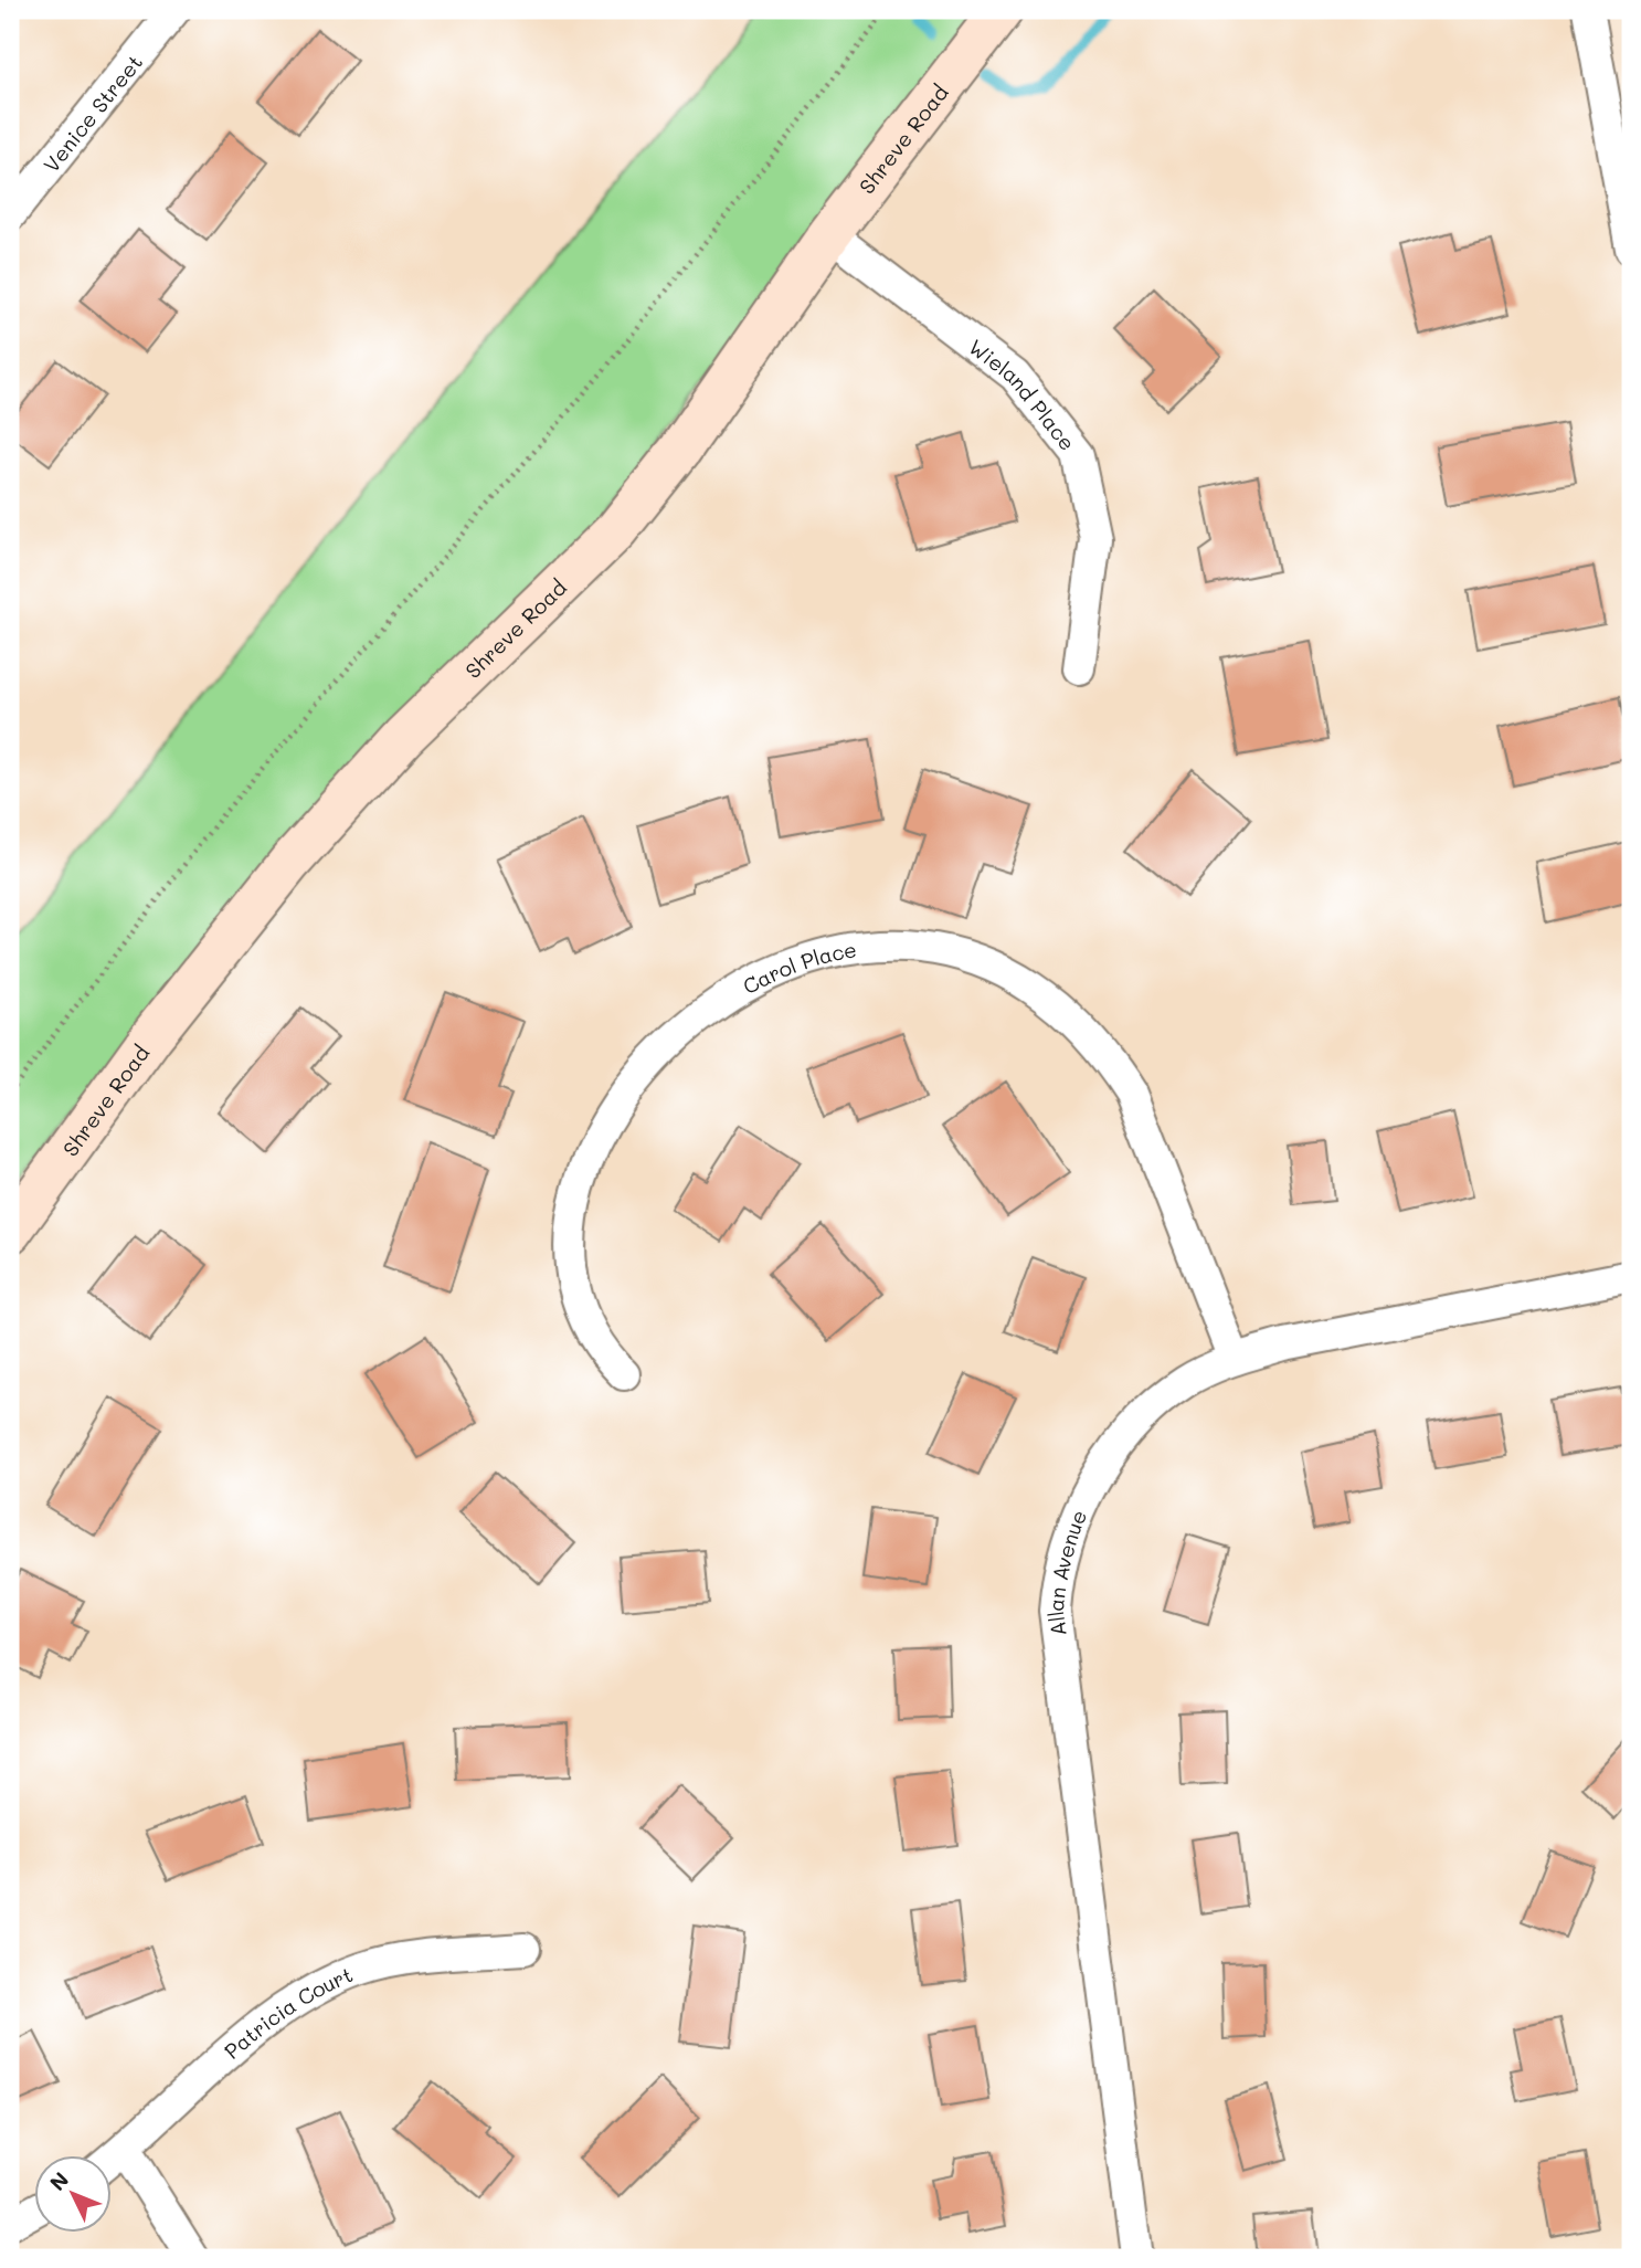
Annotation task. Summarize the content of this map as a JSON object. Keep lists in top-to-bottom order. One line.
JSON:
{"streets":{"main road":["Shreve Road"],"street":["Venice Street","Wieland Place","Carol Place","Allan Avenue","Patricia Court"]},"crossings":[["Shreve Road","Wieland Place"],["Carol Place","Allan Avenue"]],"north":"top left"}
